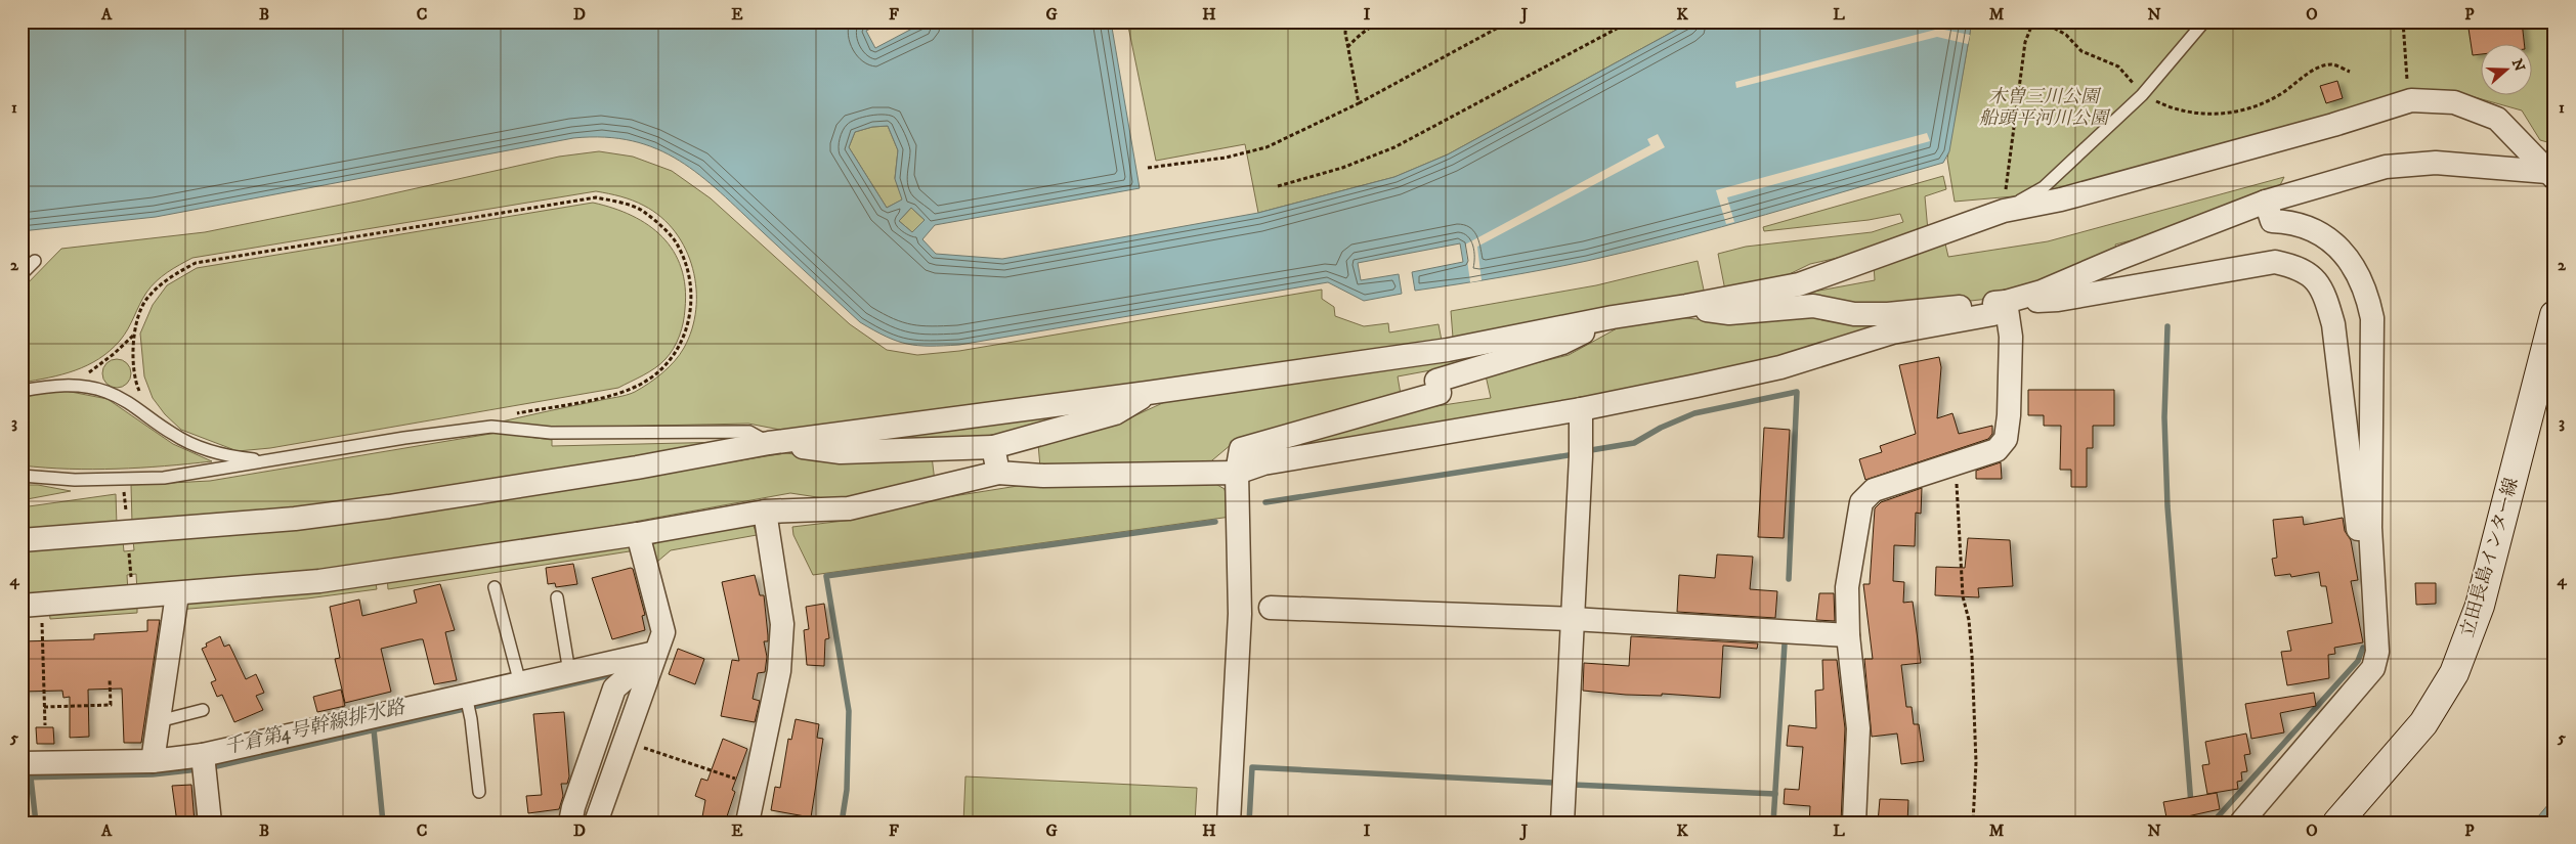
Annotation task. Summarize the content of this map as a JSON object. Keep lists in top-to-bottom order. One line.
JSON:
{"streets":{"main road":["立田長島インター線"]},"water":["千倉第4号幹線排水路"],"parks":["木曽三川公園 船頭平河川公園"],"north":"right","grid":{"columns":["A","B","C","D","E","F","G","H","I","J","K","L","M","N","O","P"],"rows":["1","2","3","4","5"]}}
